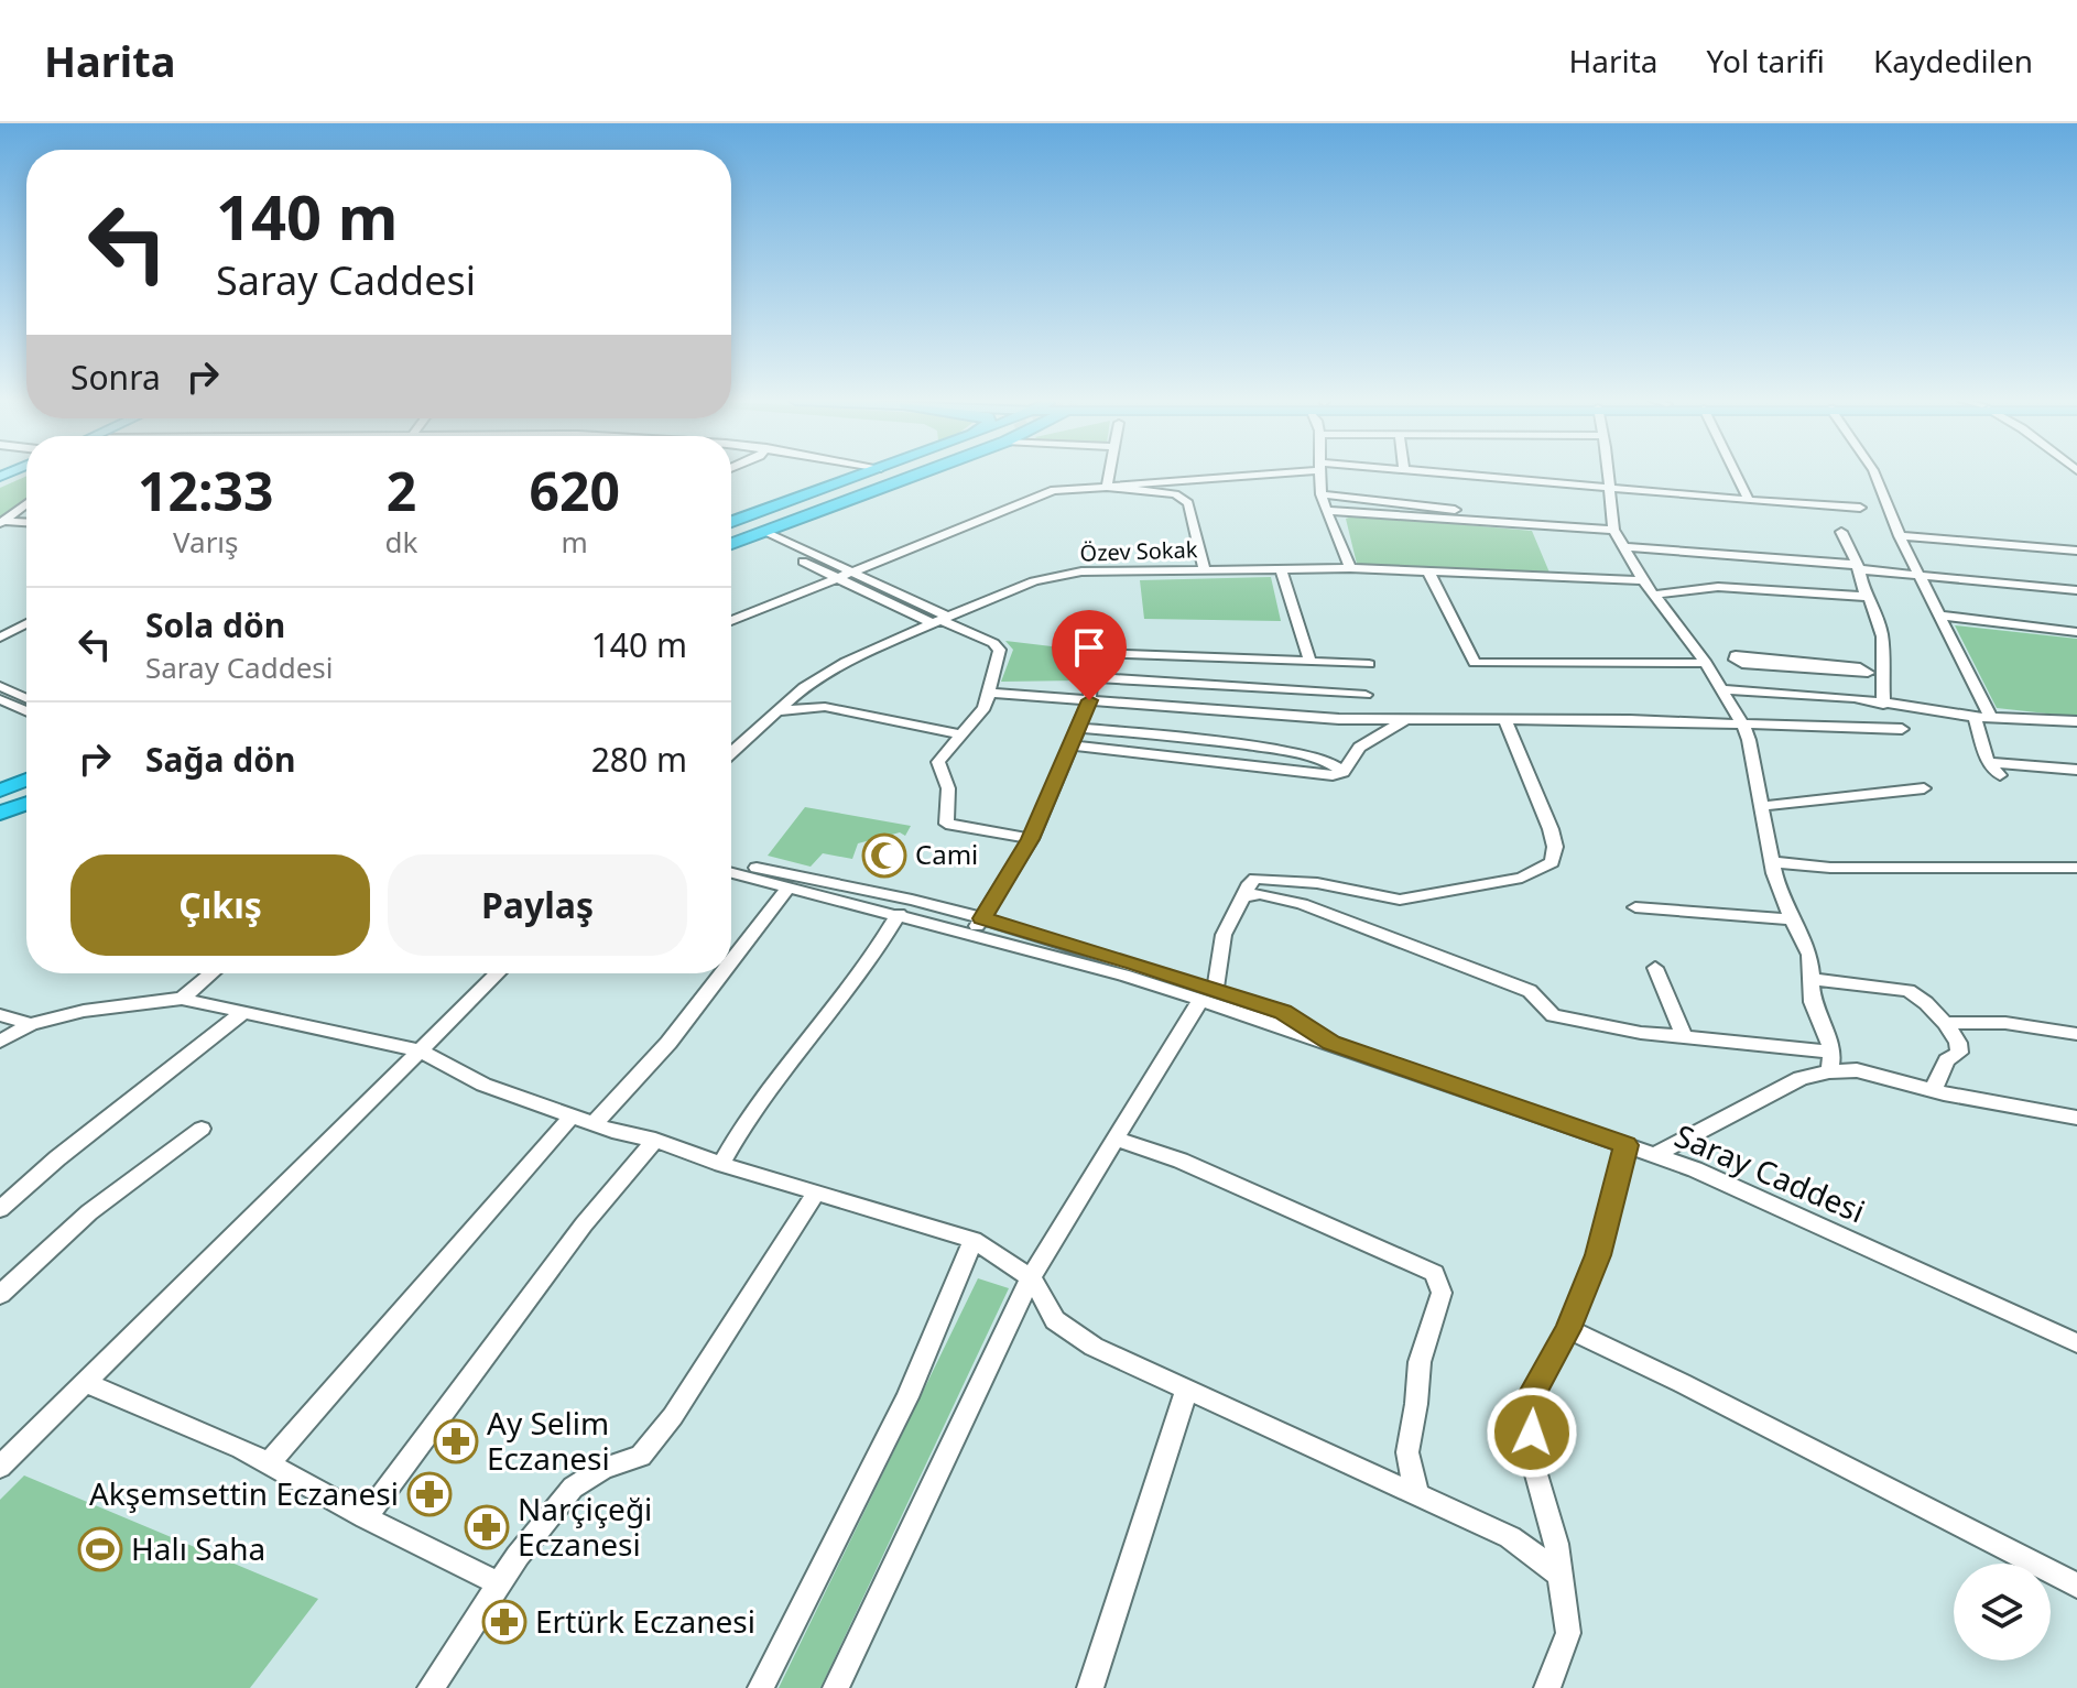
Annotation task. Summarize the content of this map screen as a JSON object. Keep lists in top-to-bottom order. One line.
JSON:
{"streets":{"street":["Özev Sokak","Saray Caddesi"]},"places":{"mosque":["Cami"],"pharmacy":["Ay Selim Eczanesi","Akşemsettin Eczanesi","Narçiçeği Eczanesi","Ertürk Eczanesi"],"sports":["Halı Saha"]},"page":{"header":"Harita","nav":["Harita","Yol tarifi","Kaydedilen"],"turn":["140 m","Saray Caddesi"],"then":"Sonra","eta":["12:33","Varış","2","dk","620","m"],"list":[{"name":"Sola dön","note":"Saray Caddesi","value":"140 m"},{"name":"Sağa dön","value":"280 m"}],"buttons":["Çıkış","Paylaş"]}}
